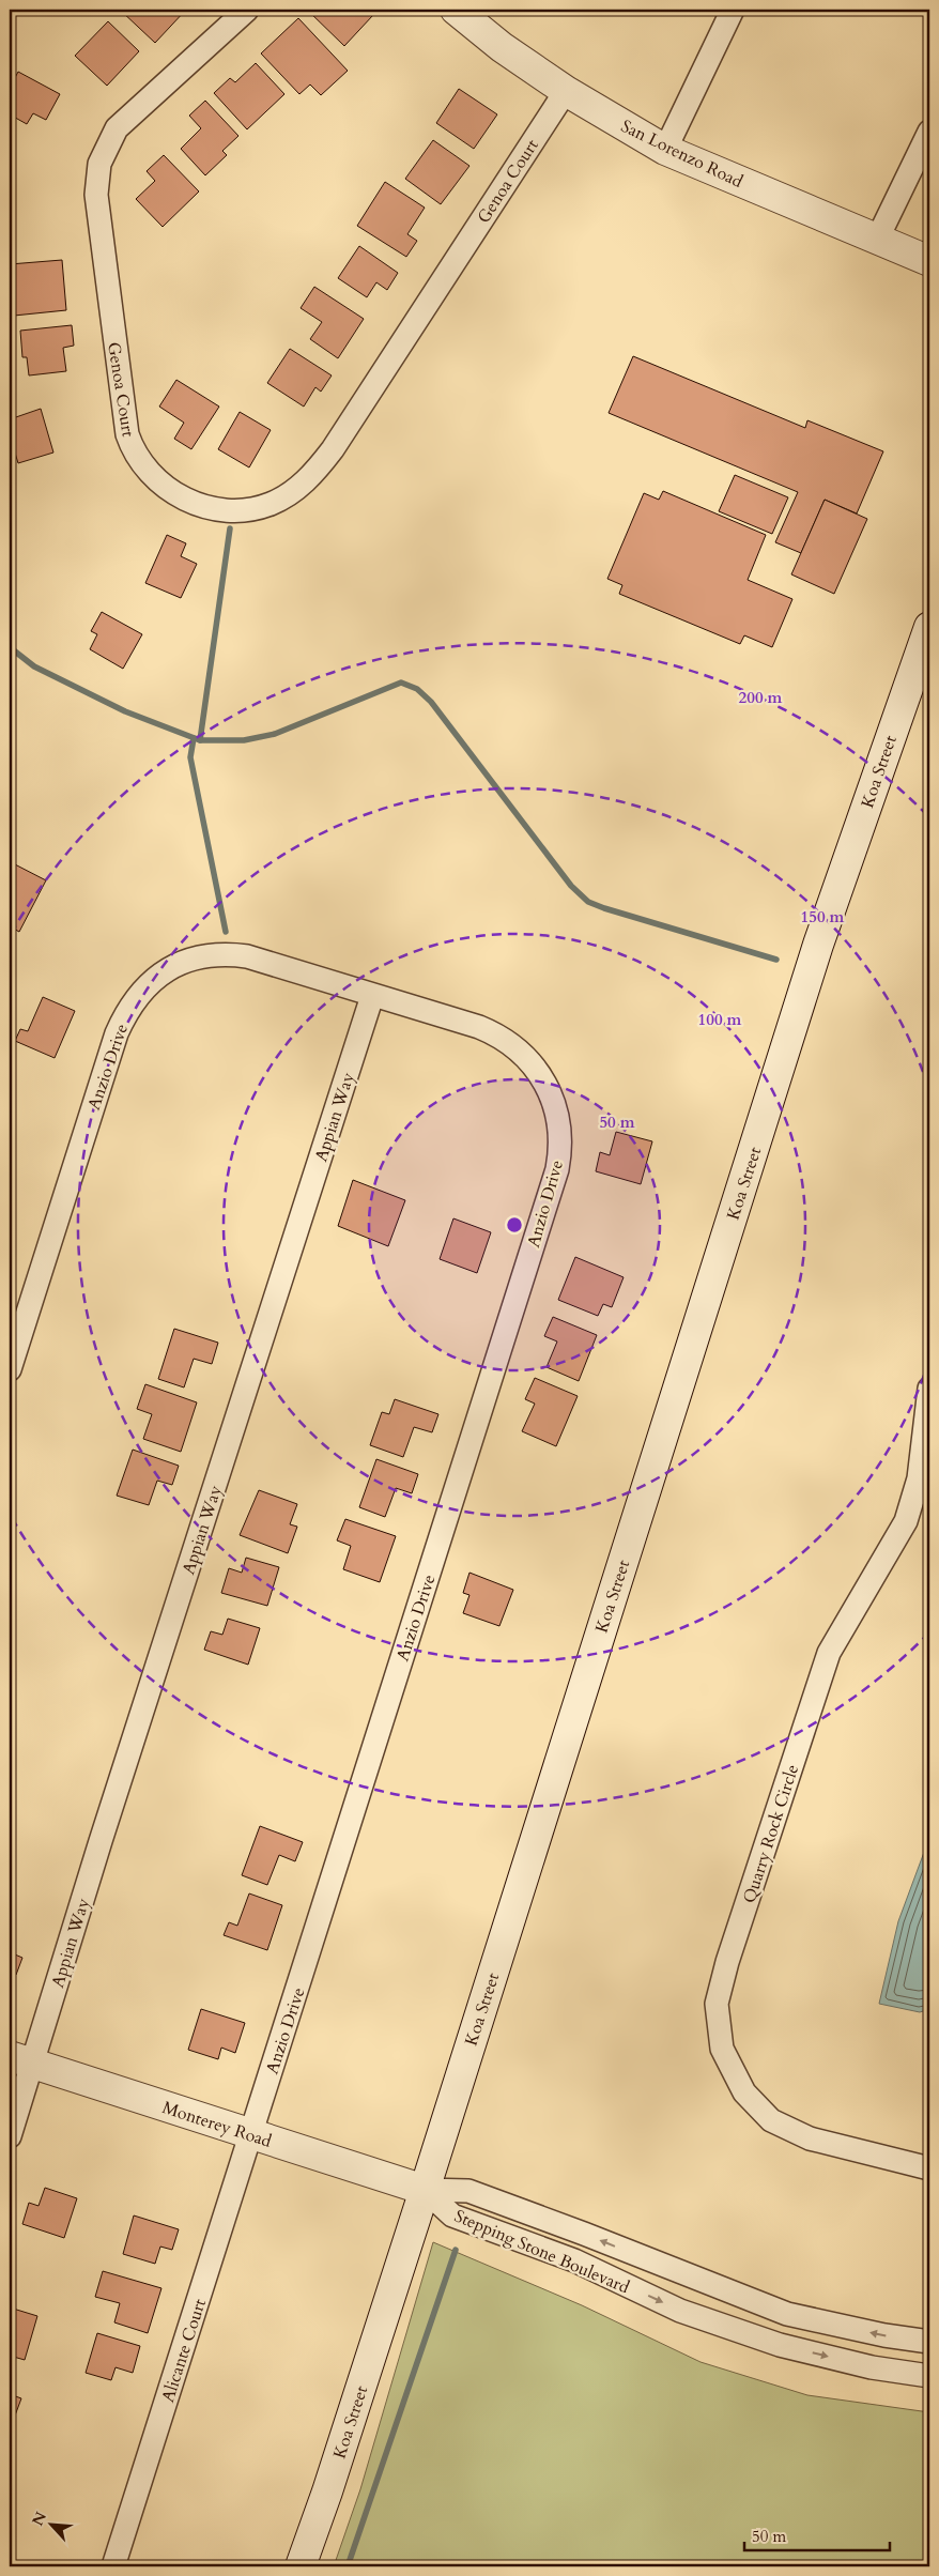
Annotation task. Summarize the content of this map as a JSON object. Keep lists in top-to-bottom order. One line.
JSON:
{"streets":{"main road":["San Lorenzo Road","Koa Street","Monterey Road"],"street":["Genoa Court","Anzio Drive","Appian Way","Quarry Rock Circle","Stepping Stone Boulevard","Alicante Court"]},"crossings":[["San Lorenzo Road","Genoa Court"],["Koa Street","Monterey Road"],["Koa Street","Stepping Stone Boulevard"],["Anzio Drive","Appian Way"],["Anzio Drive","Monterey Road"],["Anzio Drive","Alicante Court"],["Appian Way","Monterey Road"],["Monterey Road","Stepping Stone Boulevard"],["Monterey Road","Alicante Court"]],"scale_bar":"50 m","north":"top left","rings":["200 m","150 m","100 m","50 m"]}
